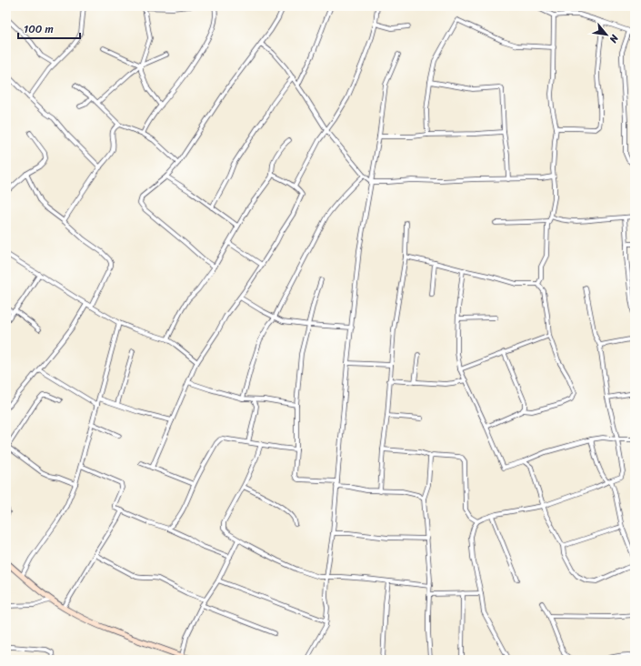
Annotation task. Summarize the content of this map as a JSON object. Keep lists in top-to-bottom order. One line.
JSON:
{"scale_bar":"100 m","north":"bottom right"}
